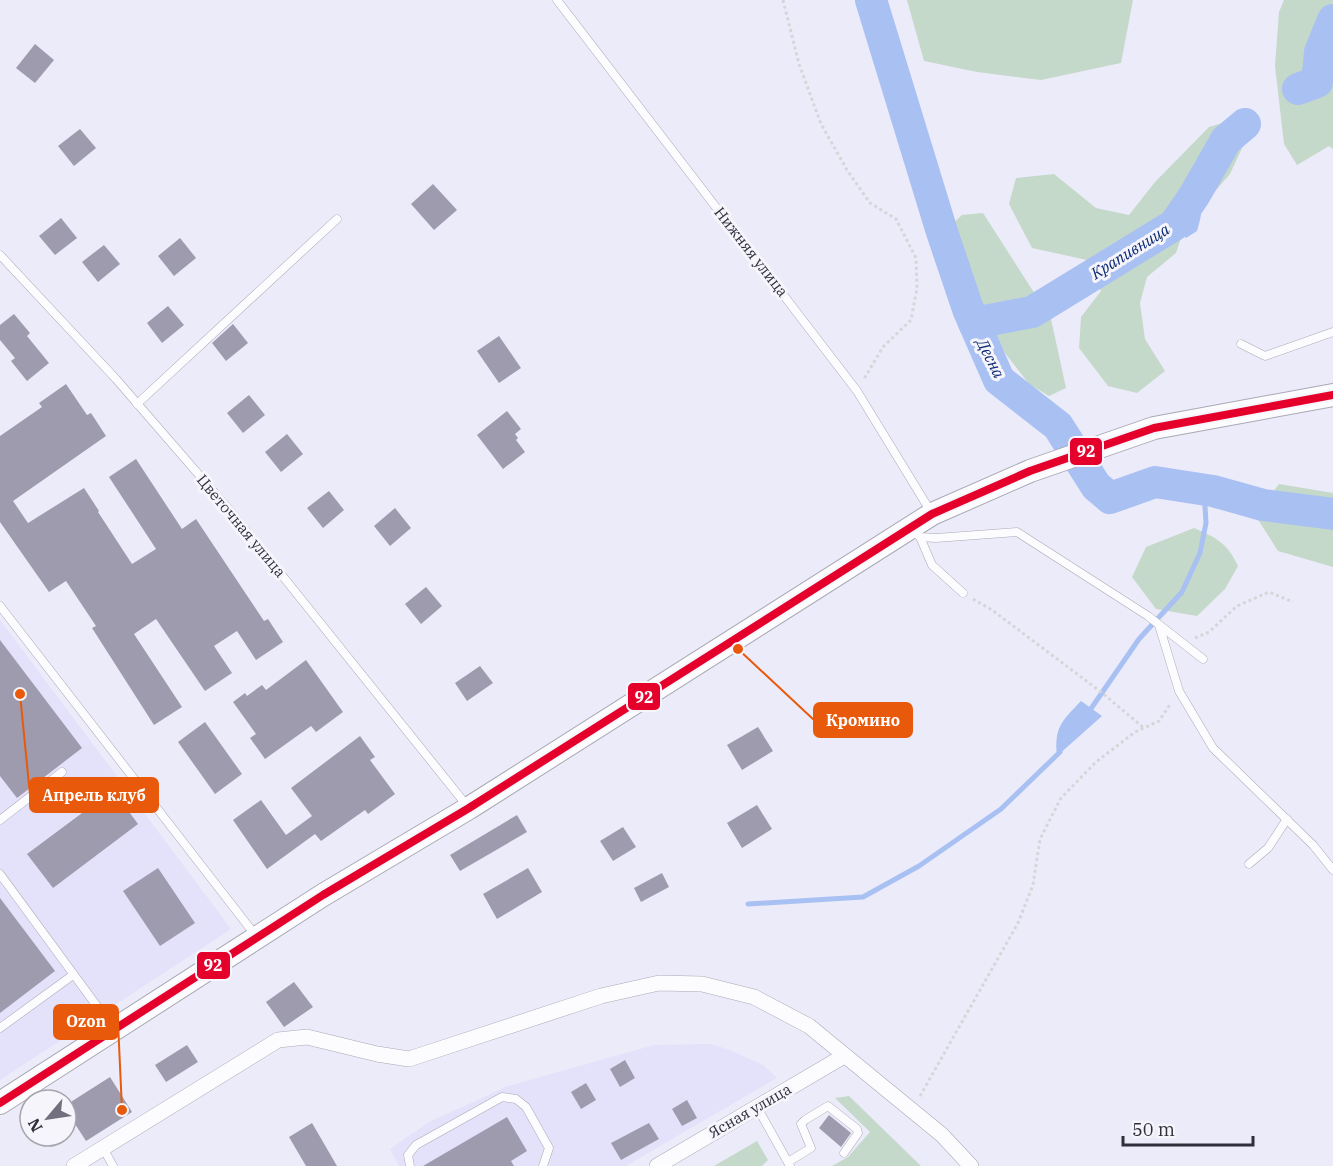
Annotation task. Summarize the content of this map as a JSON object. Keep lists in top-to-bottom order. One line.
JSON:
{"streets":{"street":["Ясная улица"],"lane":["Нижняя улица","Цветочная улица"]},"water":["Крапивница","Десна"],"places":["Кромино","Апрель клуб","Ozon"],"lines":["transit line 92"],"scale_bar":"50 m","north":"bottom left"}
